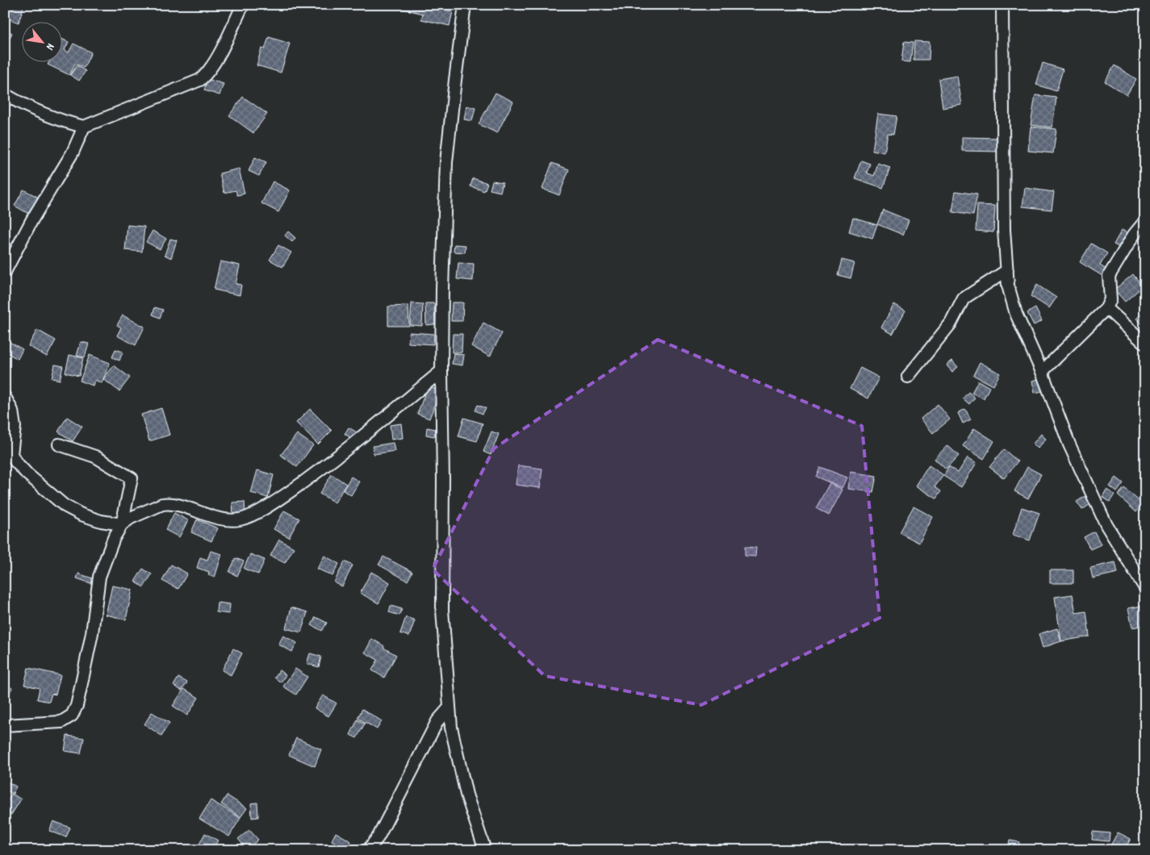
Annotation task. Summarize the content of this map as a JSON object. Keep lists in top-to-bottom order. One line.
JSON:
{"north":"bottom right"}
